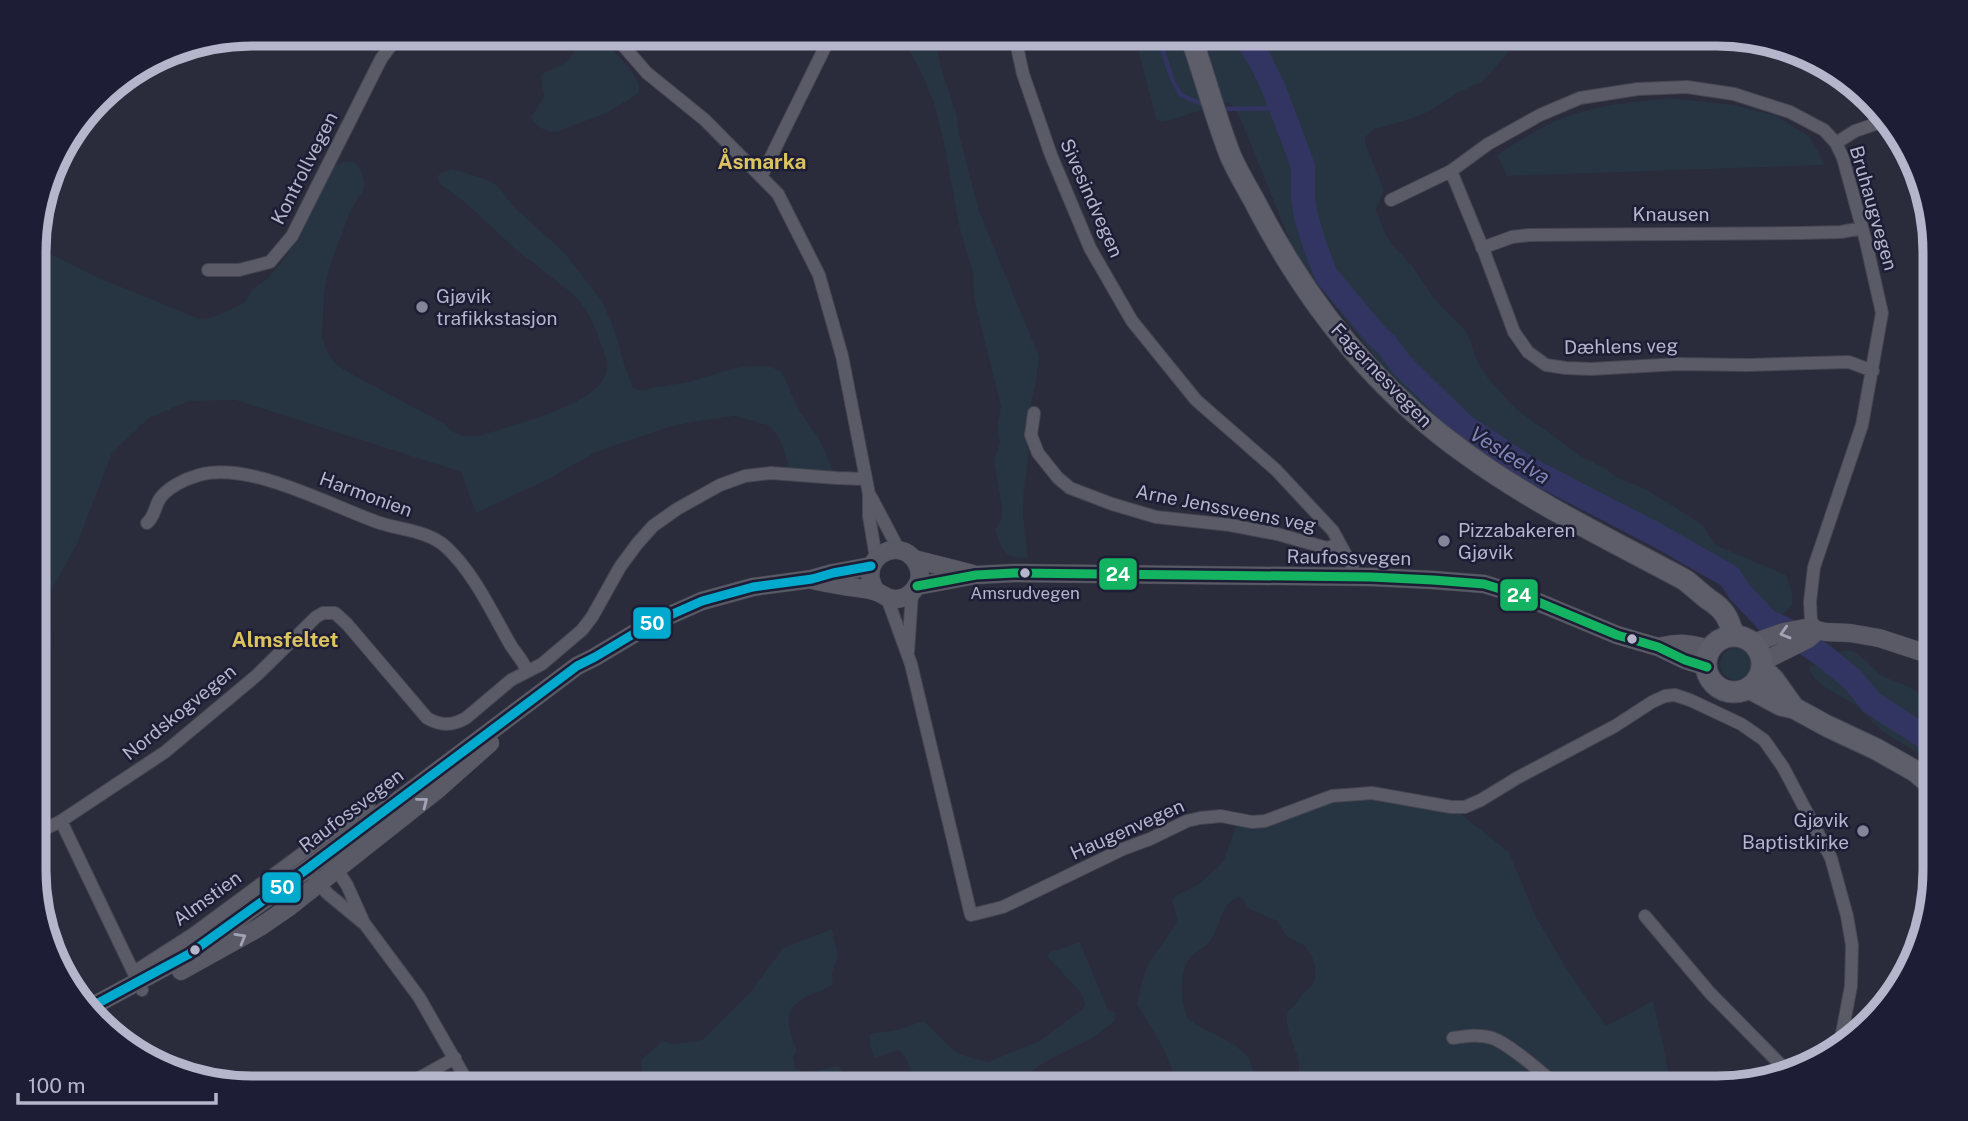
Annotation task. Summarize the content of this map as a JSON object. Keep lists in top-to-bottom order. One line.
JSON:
{"streets":{"main road":["Fagernesvegen","Raufossvegen"],"street":["Kontrollvegen","Sivesindvegen","Bruhaugvegen","Knausen","Dæhlens veg","Harmonien","Arne Jenssveens veg","Nordskogvegen","Haugenvegen","Almstien"]},"crossings":[["Sivesindvegen","Arne Jenssveens veg"],["Sivesindvegen","Raufossvegen"],["Bruhaugvegen","Knausen"],["Bruhaugvegen","Dæhlens veg"],["Knausen","Dæhlens veg"],["Fagernesvegen","Raufossvegen"],["Harmonien","Nordskogvegen"],["Raufossvegen","Almstien"]],"districts":["Åsmarka","Almsfeltet"],"water":["Vesleelva"],"places":["Gjøvik trafikkstasjon","Pizzabakeren Gjøvik","Amsrudvegen","Gjøvik Baptistkirke"],"lines":["transit line 50","transit line 24"],"scale_bar":"100 m"}
